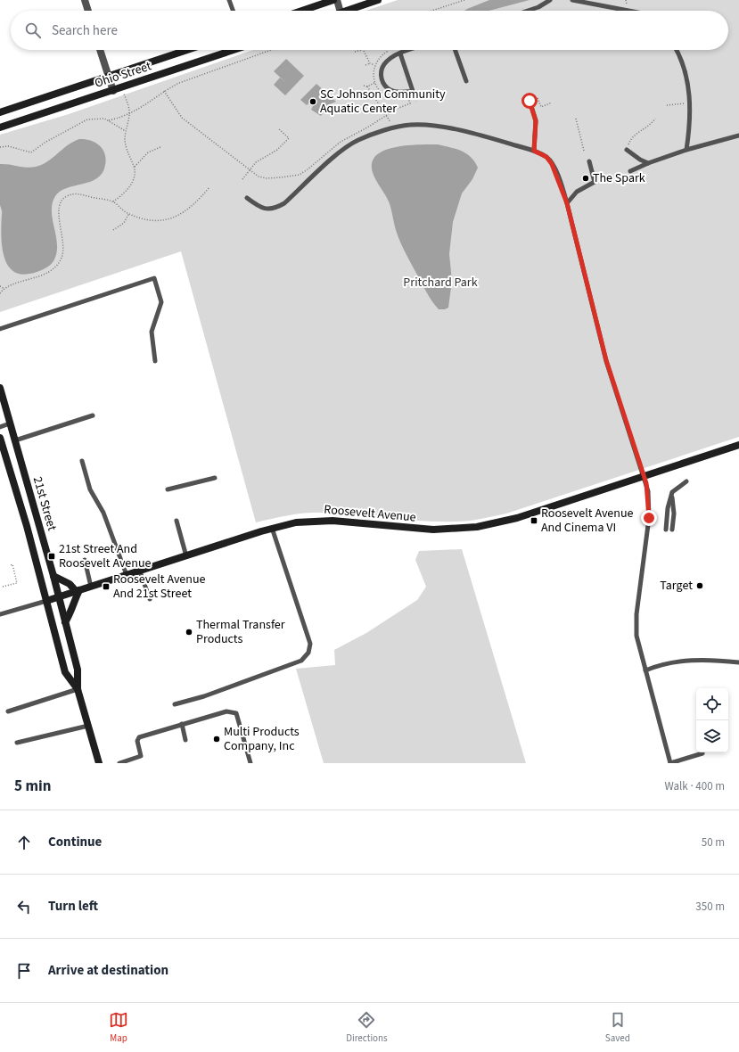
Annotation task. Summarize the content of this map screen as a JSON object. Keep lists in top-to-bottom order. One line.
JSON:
{"streets":{"street":["Ohio Street","21st Street","Roosevelt Avenue"]},"crossings":[["21st Street","Roosevelt Avenue"]],"parks":["Pritchard Park"],"places":{"other":["SC Johnson Community Aquatic Center","The Spark","Target","Thermal Transfer Products","Multi Products Company, Inc"],"transit":["Roosevelt Avenue And Cinema VI","21st Street And Roosevelt Avenue","Roosevelt Avenue And 21st Street"]},"page":{"search":"Search here","heading":["5 min","Walk · 400 m"],"list":[["Continue","50 m"],["Turn left","350 m"],"Arrive at destination"],"nav":["Map","Directions","Saved"]}}
